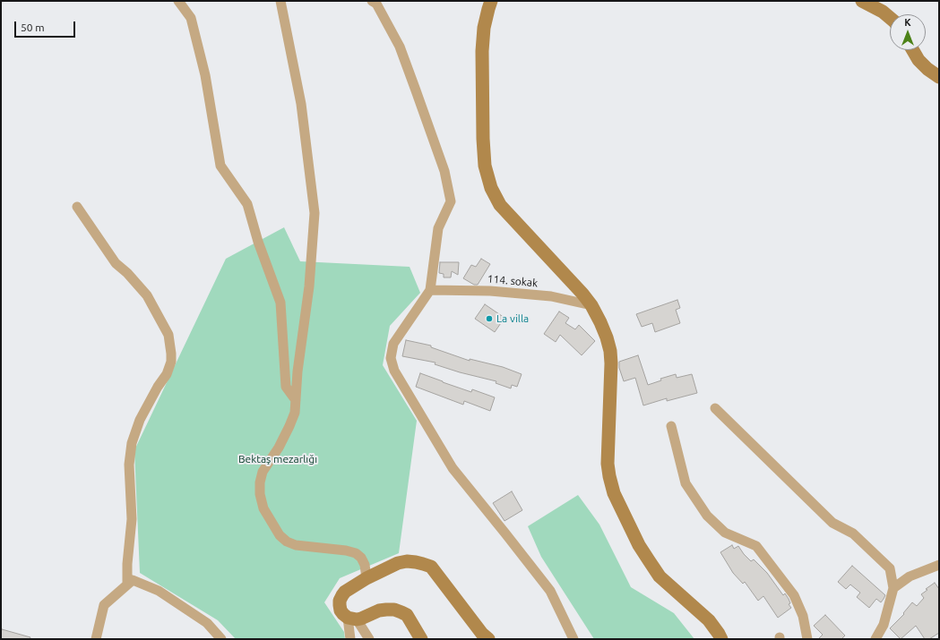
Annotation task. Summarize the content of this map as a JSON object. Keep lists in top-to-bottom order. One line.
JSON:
{"streets":{"street":["114. sokak"]},"parks":["Bektaş mezarlığı"],"places":["La villa"],"scale_bar":"50 m","north":"top"}
